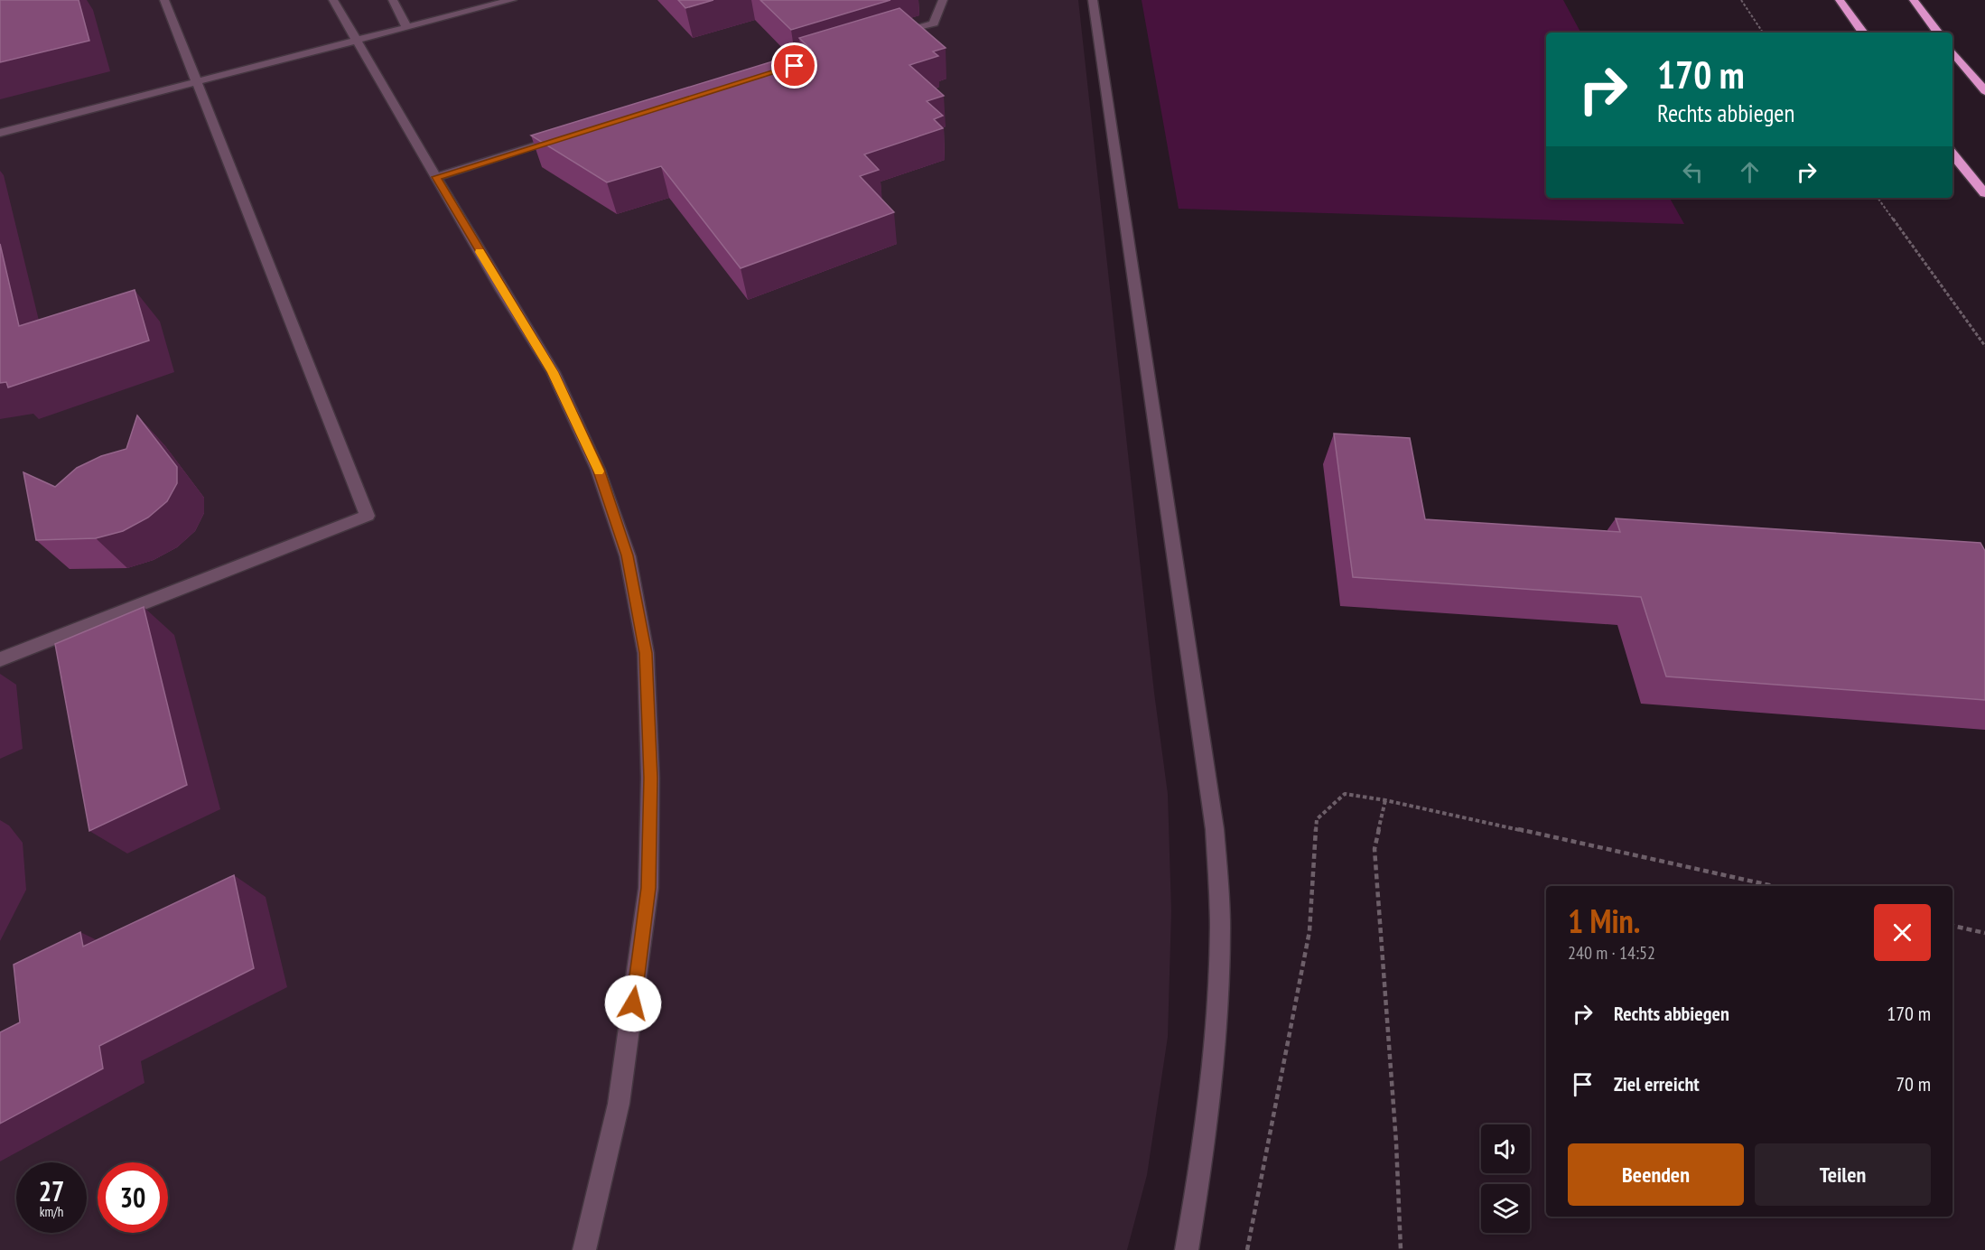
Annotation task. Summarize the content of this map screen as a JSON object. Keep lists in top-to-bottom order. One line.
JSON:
{"page":{"turn":["170 m","Rechts abbiegen"],"heading":["1 Min.","240 m · 14:52"],"list":[{"name":"Rechts abbiegen","value":"170 m"},{"name":"Ziel erreicht","value":"70 m"}],"buttons":["Beenden","Teilen"],"speed":"27 km/h","limit":"30"}}
